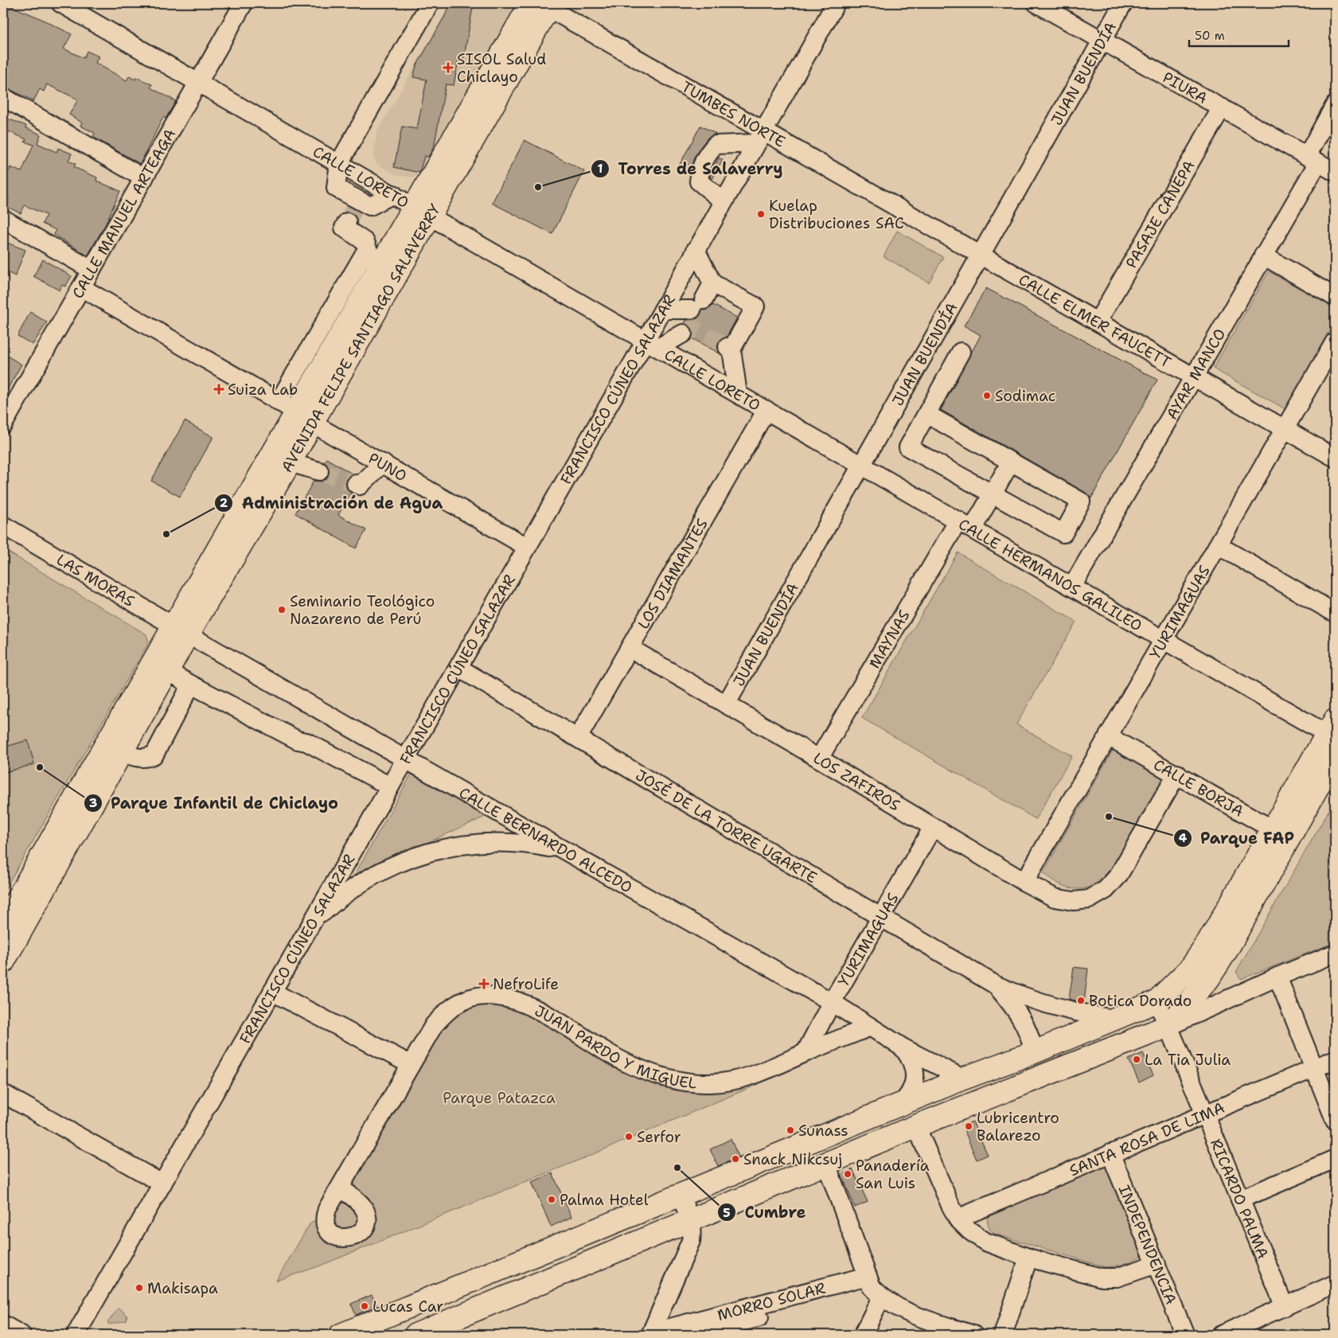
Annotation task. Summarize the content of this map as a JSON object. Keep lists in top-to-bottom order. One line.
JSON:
{"streets":{"main road":["AVENIDA FELIPE SANTIAGO SALAVERRY"],"street":["JUAN BUENDÍA","PIURA","TUMBES NORTE","CALLE LORETO","CALLE MANUEL ARTEAGA","PASAJE CÁNEPA","CALLE ELMER FAUCETT","AYAR MANCO","FRANCISCO CÚNEO SALAZAR","PUNO","LOS DIAMANTES","CALLE HERMANOS GALILEO","LAS MORAS","YURIMAGUAS","MAYNAS","LOS ZAFIROS","CALLE BORJA","JOSÉ DE LA TORRE UGARTE","CALLE BERNARDO ALCEDO","JUAN PARDO Y MIGUEL","SANTA ROSA DE LIMA","RICARDO PALMA","INDEPENDENCIA","MORRO SOLAR"]},"crossings":[["JUAN BUENDÍA","PIURA"],["JUAN BUENDÍA","TUMBES NORTE"],["JUAN BUENDÍA","CALLE ELMER FAUCETT"],["JUAN BUENDÍA","CALLE HERMANOS GALILEO"],["JUAN BUENDÍA","LOS ZAFIROS"],["PIURA","PASAJE CÁNEPA"],["PIURA","AYAR MANCO"],["TUMBES NORTE","CALLE ELMER FAUCETT"],["TUMBES NORTE","AVENIDA FELIPE SANTIAGO SALAVERRY"],["TUMBES NORTE","FRANCISCO CÚNEO SALAZAR"],["CALLE LORETO","CALLE MANUEL ARTEAGA"],["CALLE LORETO","AVENIDA FELIPE SANTIAGO SALAVERRY"],["CALLE LORETO","FRANCISCO CÚNEO SALAZAR"],["CALLE LORETO","LOS DIAMANTES"],["CALLE LORETO","CALLE HERMANOS GALILEO"],["CALLE MANUEL ARTEAGA","PUNO"],["PASAJE CÁNEPA","CALLE ELMER FAUCETT"],["CALLE ELMER FAUCETT","AYAR MANCO"],["CALLE ELMER FAUCETT","YURIMAGUAS"],["AVENIDA FELIPE SANTIAGO SALAVERRY","PUNO"],["AVENIDA FELIPE SANTIAGO SALAVERRY","LAS MORAS"],["AVENIDA FELIPE SANTIAGO SALAVERRY","CALLE BERNARDO ALCEDO"],["AYAR MANCO","CALLE HERMANOS GALILEO"],["FRANCISCO CÚNEO SALAZAR","PUNO"],["FRANCISCO CÚNEO SALAZAR","JOSÉ DE LA TORRE UGARTE"],["FRANCISCO CÚNEO SALAZAR","CALLE BERNARDO ALCEDO"],["LOS DIAMANTES","CALLE HERMANOS GALILEO"],["LOS DIAMANTES","LOS ZAFIROS"],["LOS DIAMANTES","JOSÉ DE LA TORRE UGARTE"],["CALLE HERMANOS GALILEO","YURIMAGUAS"],["CALLE HERMANOS GALILEO","MAYNAS"],["LAS MORAS","CALLE BERNARDO ALCEDO"],["YURIMAGUAS","LOS ZAFIROS"],["YURIMAGUAS","CALLE BORJA"],["YURIMAGUAS","JOSÉ DE LA TORRE UGARTE"],["YURIMAGUAS","CALLE BERNARDO ALCEDO"],["YURIMAGUAS","JUAN PARDO Y MIGUEL"],["MAYNAS","LOS ZAFIROS"],["LOS ZAFIROS","CALLE BORJA"],["CALLE BERNARDO ALCEDO","JUAN PARDO Y MIGUEL"],["SANTA ROSA DE LIMA","RICARDO PALMA"],["SANTA ROSA DE LIMA","INDEPENDENCIA"]],"parks":["Parque Patazca"],"places":{"health":["SISOL Salud Chiclayo","Suiza Lab","NefroLife"],"other":["Torres de Salaverry","Kuelap Distribuciones SAC","Sodimac","Administración de Agua","Seminario Teológico Nazareno de Perú","Parque Infantil de Chiclayo","Parque FAP","Botica Dorado","La Tia Julia","Lubricentro Balarezo","Sunass","Serfor","Snack Nikcsuj","Cumbre","Panadería San Luis","Palma Hotel","Makisapa","Lucas Car"]},"scale_bar":"50 m"}
